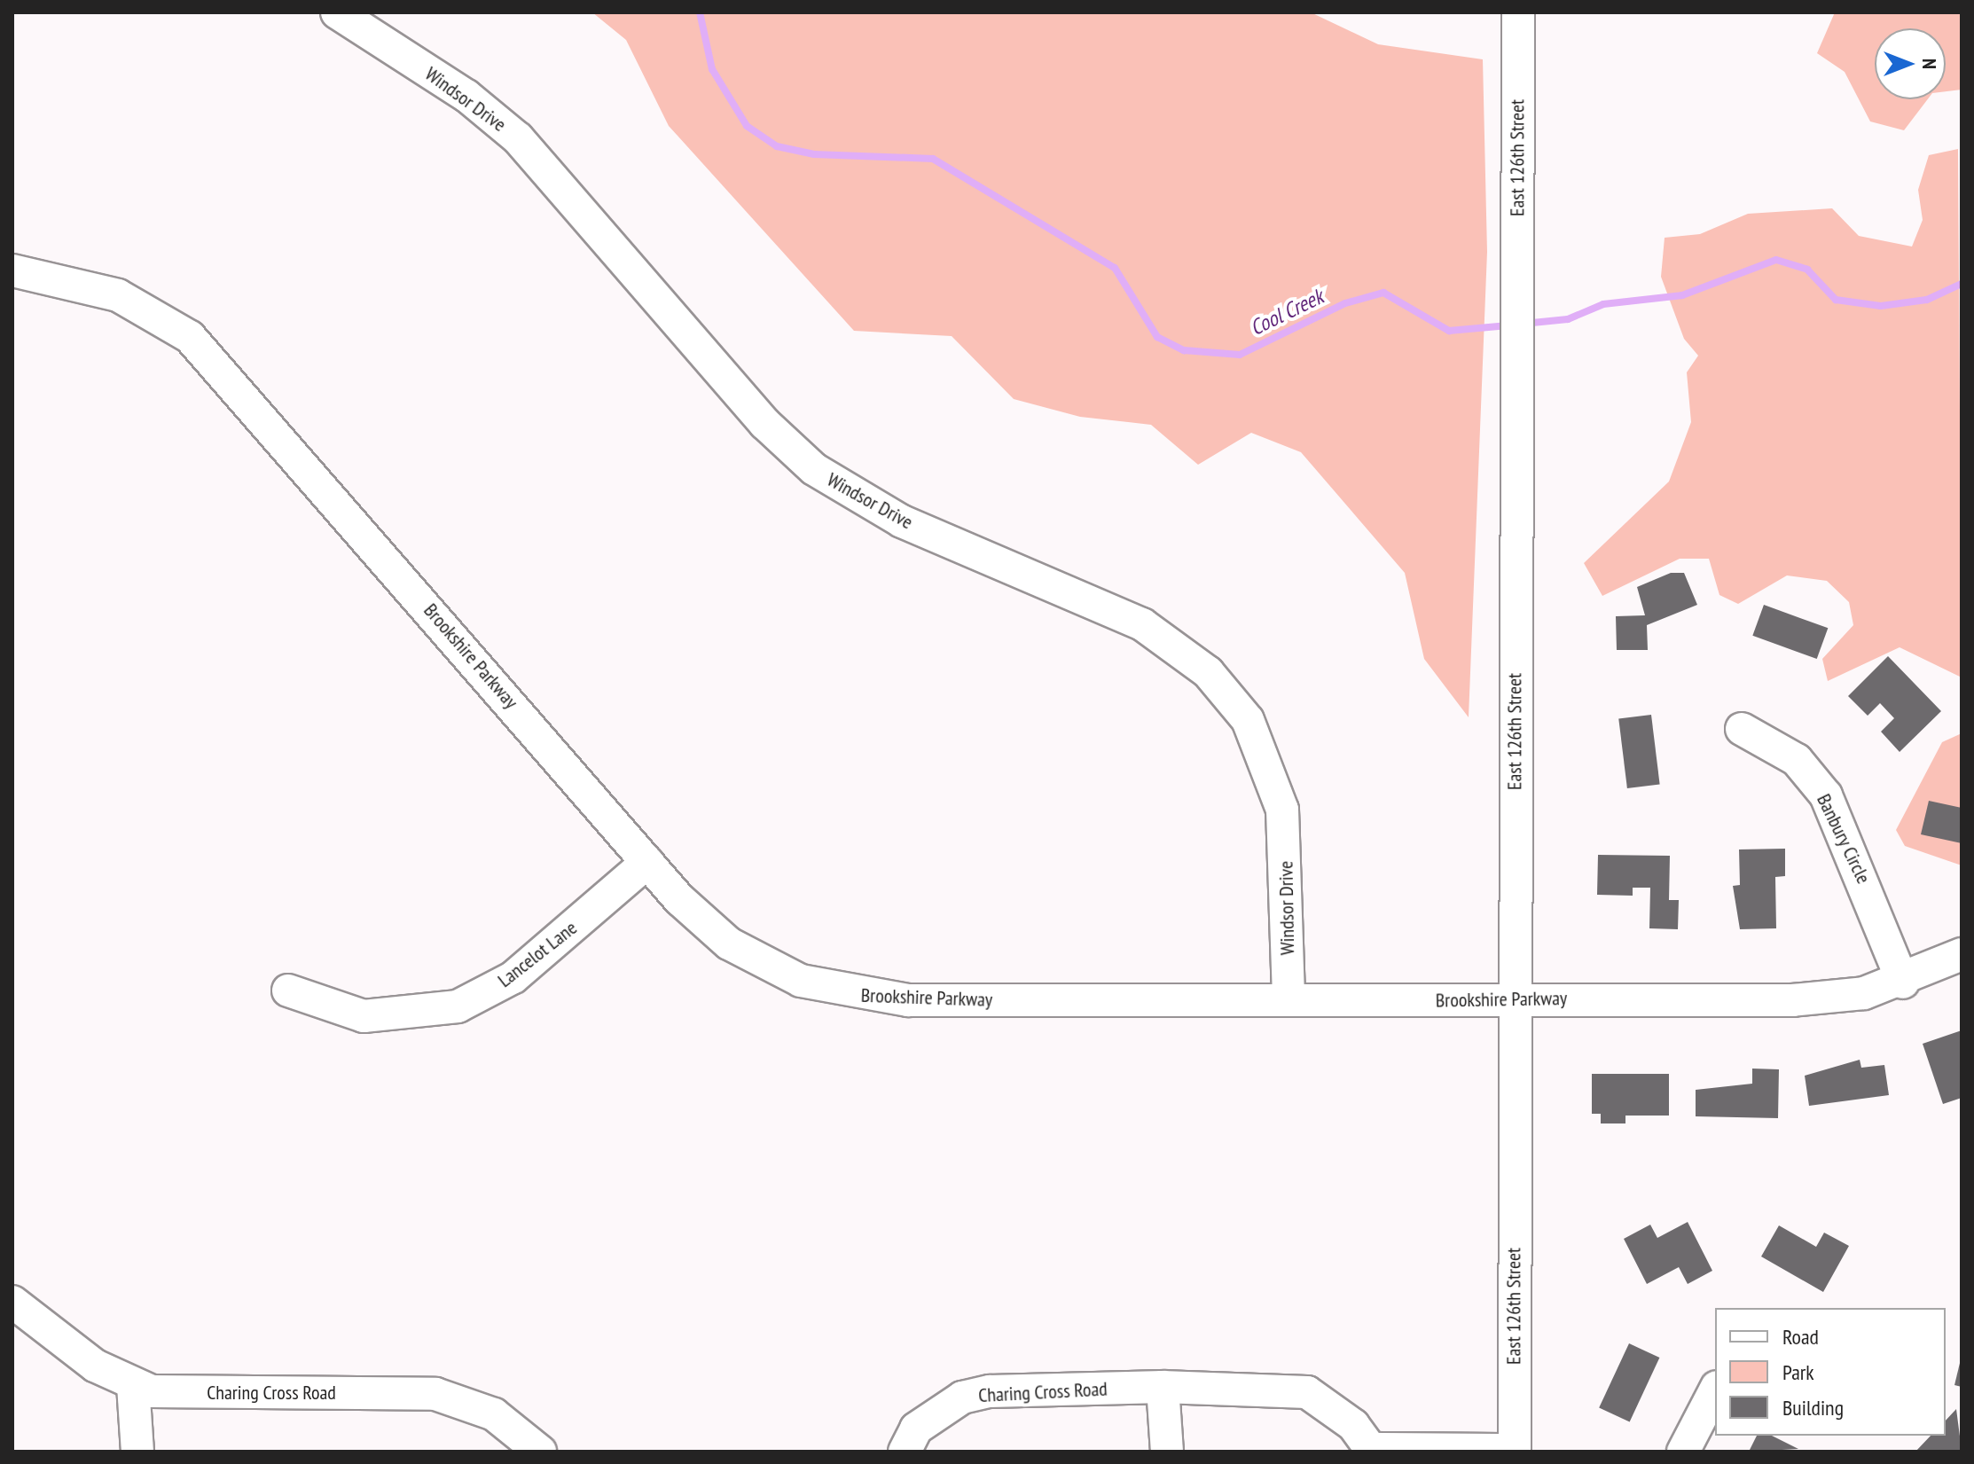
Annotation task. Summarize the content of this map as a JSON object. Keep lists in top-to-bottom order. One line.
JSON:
{"streets":{"street":["Windsor Drive","East 126th Street","Brookshire Parkway","Banbury Circle","Lancelot Lane","Charing Cross Road"]},"crossings":[["Windsor Drive","Brookshire Parkway"],["East 126th Street","Brookshire Parkway"],["East 126th Street","Charing Cross Road"],["Brookshire Parkway","Banbury Circle"],["Brookshire Parkway","Lancelot Lane"]],"water":["Cool Creek"],"legend":["Road","Park","Building"],"north":"right"}
